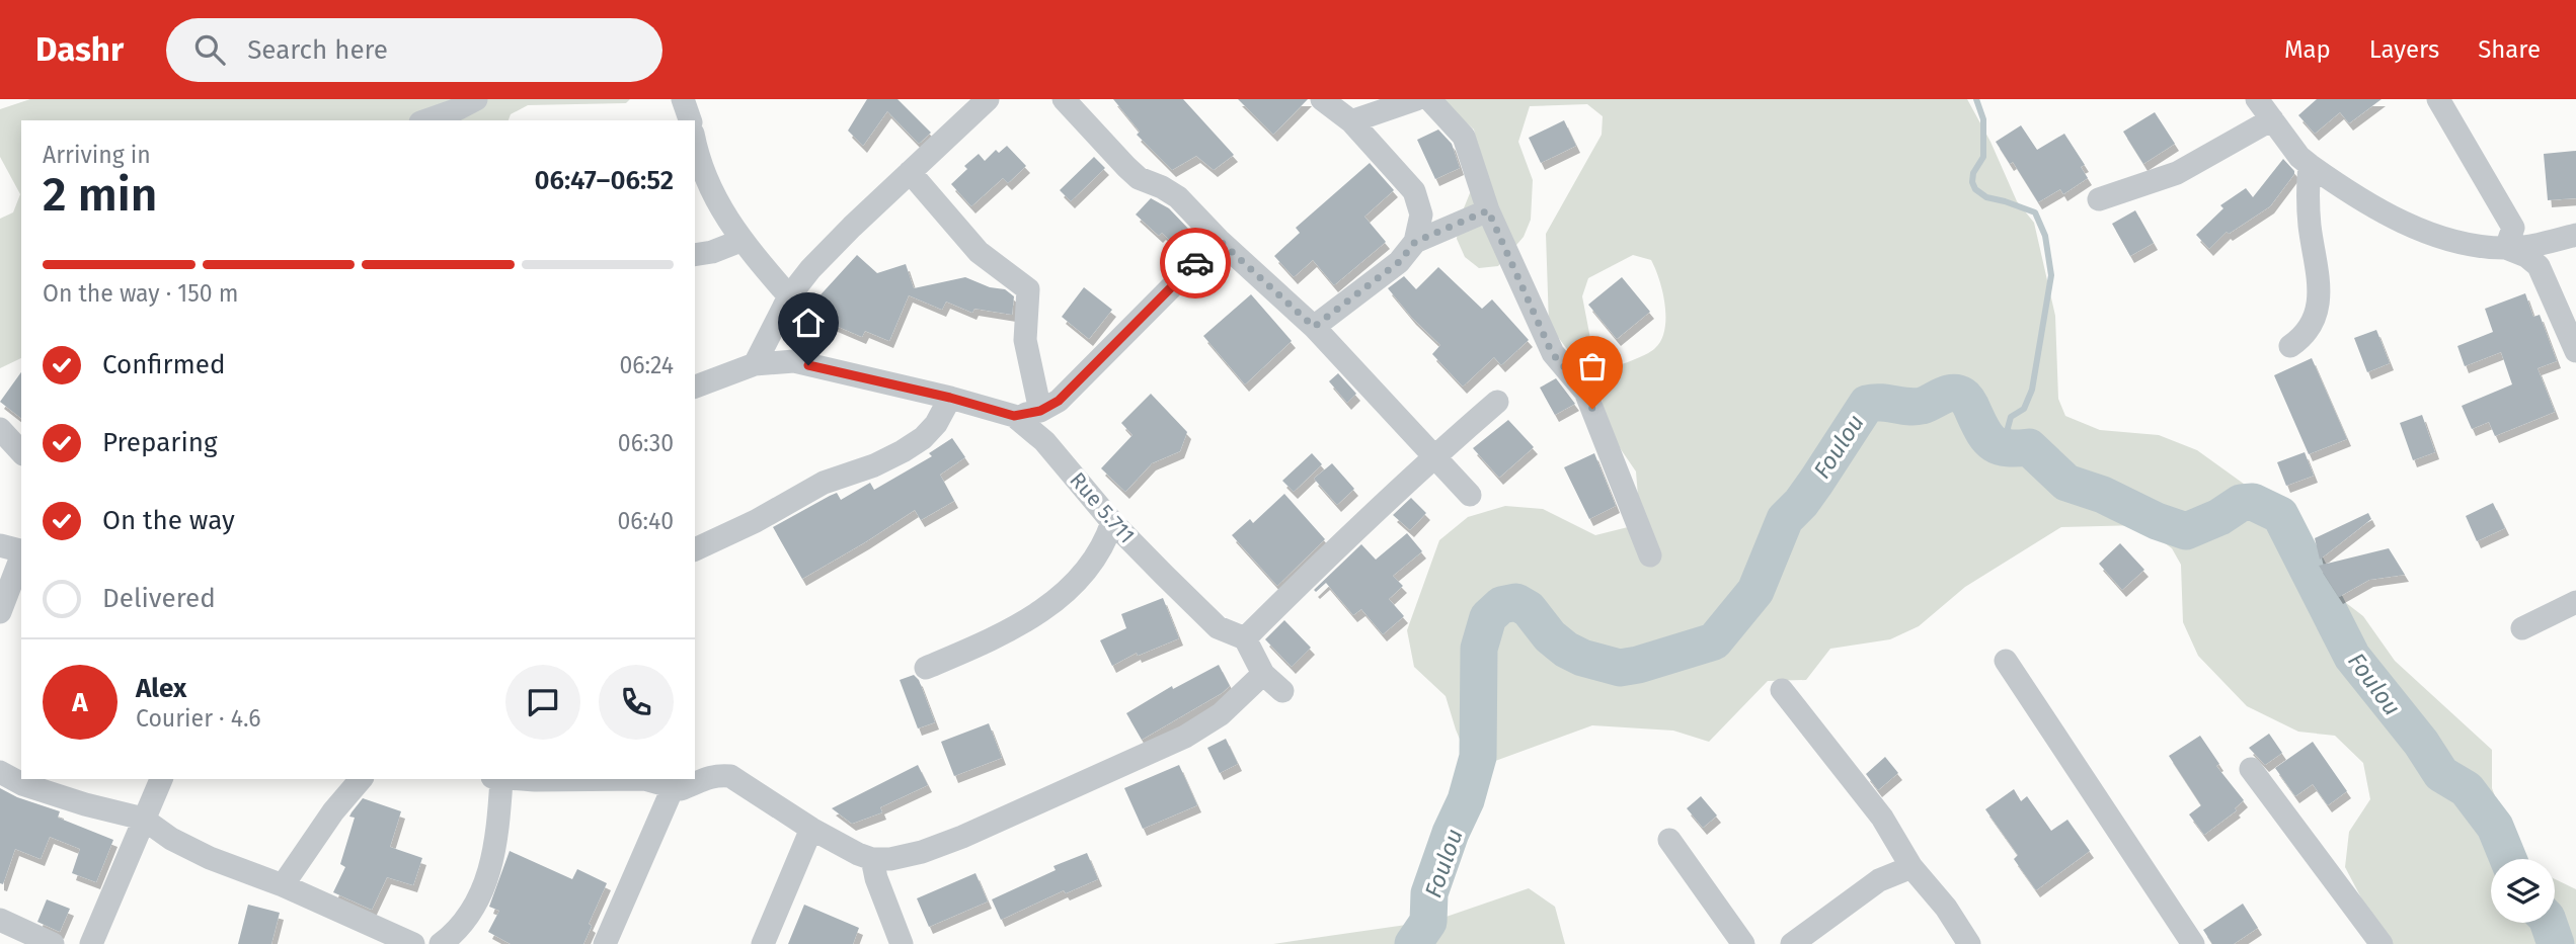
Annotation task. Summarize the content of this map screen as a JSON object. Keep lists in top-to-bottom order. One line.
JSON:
{"streets":{"street":["Rue 5.711"]},"water":["Foulou"],"page":{"header":"Dashr","search":"Search here","nav":["Map","Layers","Share"],"heading":["2 min","Arriving in","06:47–06:52"],"panel":["Alex","Courier · 4.6"],"bar":"On the way · 150 m","list":[["Confirmed","06:24"],["Preparing","06:30"],["On the way","06:40"],"Delivered"],"round":"A"}}
